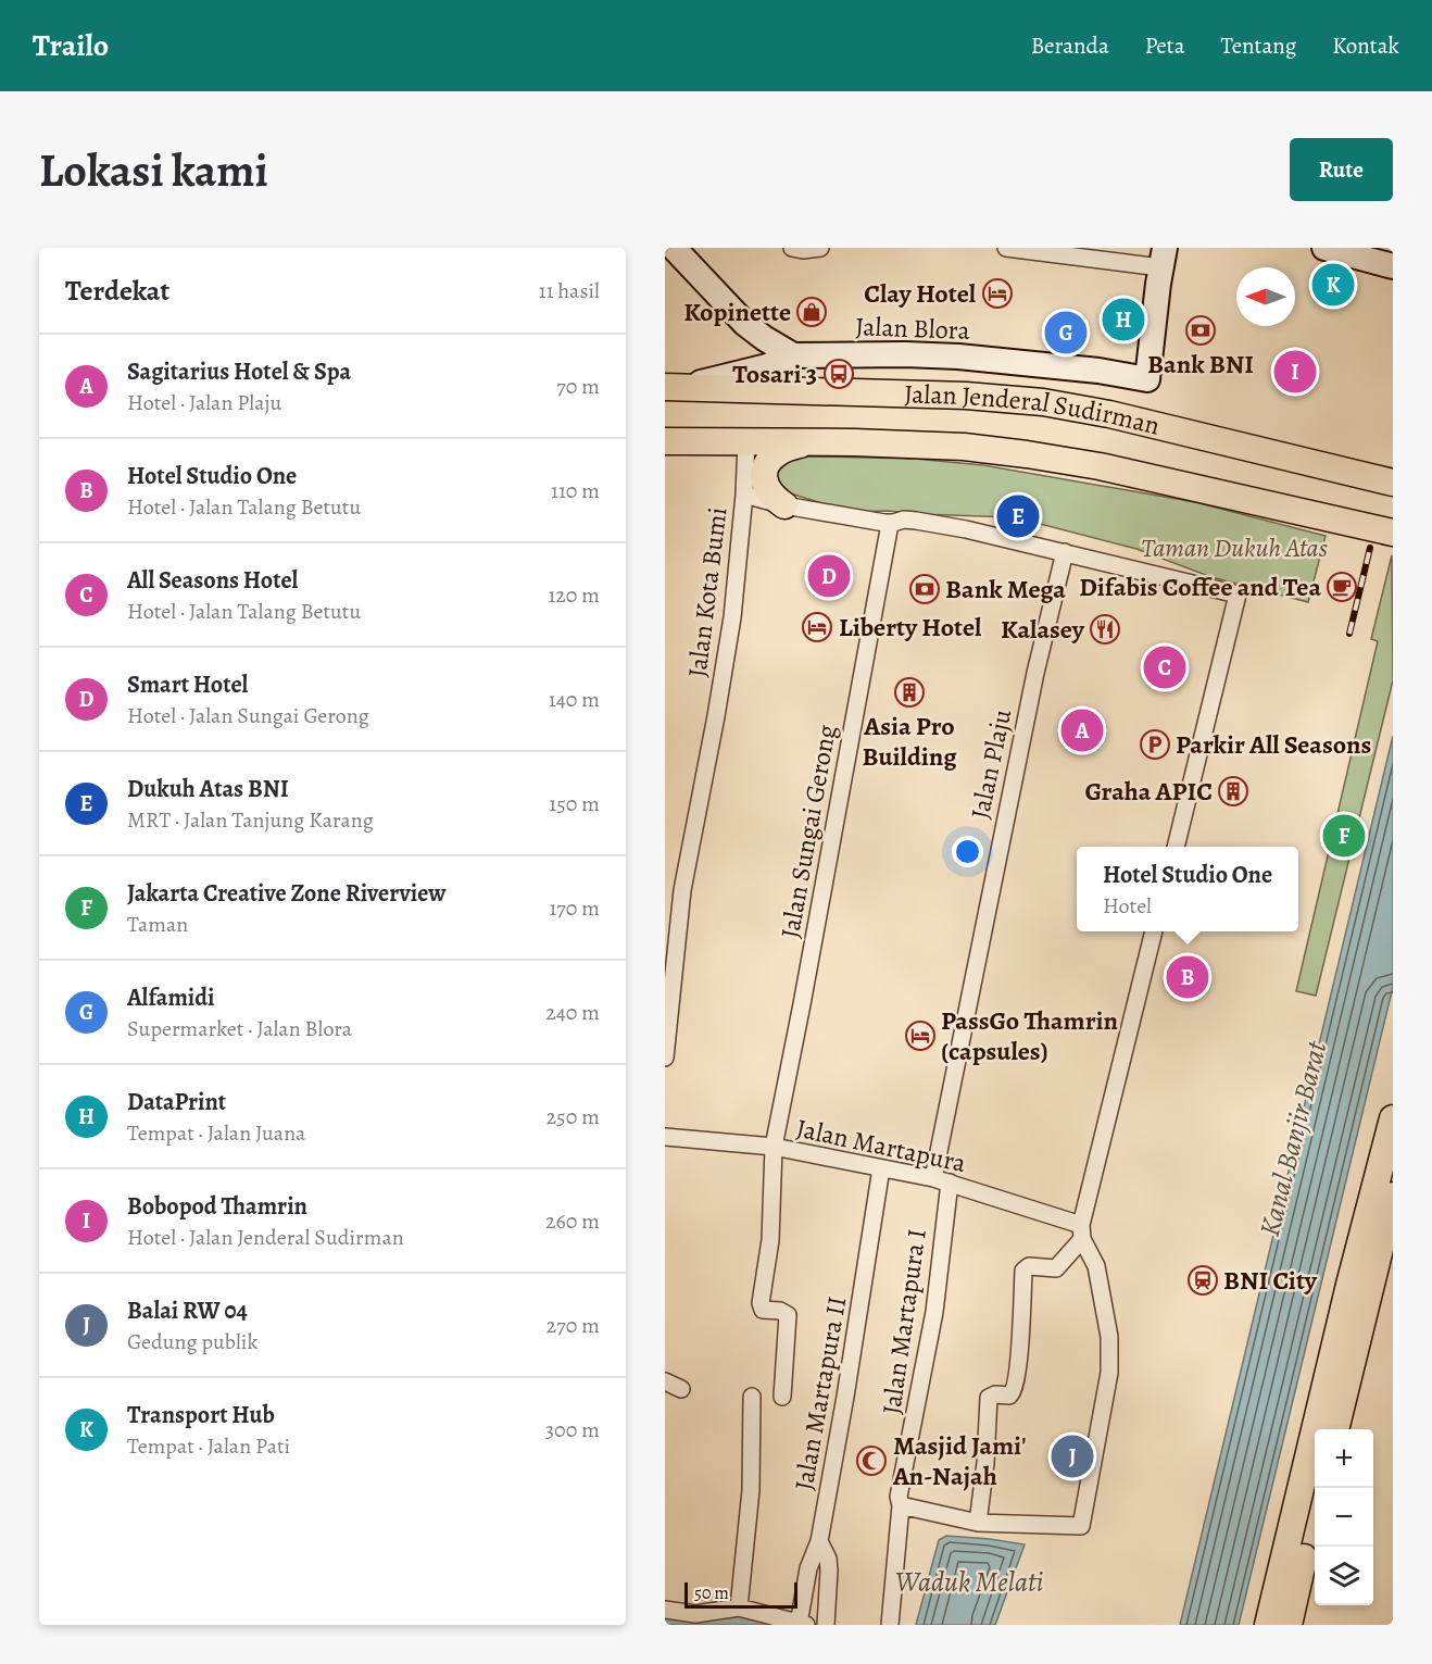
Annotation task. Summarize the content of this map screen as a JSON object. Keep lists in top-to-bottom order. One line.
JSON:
{"streets":{"main road":["Jalan Jenderal Sudirman"],"street":["Jalan Blora","Jalan Kota Bumi","Jalan Plaju","Jalan Sungai Gerong","Jalan Martapura","Jalan Martapura I","Jalan Martapura II"]},"crossings":[["Jalan Blora","Jalan Jenderal Sudirman"],["Jalan Jenderal Sudirman","Jalan Kota Bumi"],["Jalan Plaju","Jalan Martapura"],["Jalan Sungai Gerong","Jalan Martapura"],["Jalan Martapura","Jalan Martapura I"],["Jalan Martapura","Jalan Martapura II"]],"water":["Kanal Banjir Barat","Waduk Melati"],"parks":["Taman Dukuh Atas"],"places":{"hotel":["Clay Hotel","Liberty Hotel","PassGo Thamrin (capsules)"],"shop":["Kopinette"],"bank":["Bank BNI","Bank Mega"],"bus stop":["Tosari 3"],"cafe":["Difabis Coffee and Tea"],"restaurant":["Kalasey"],"building":["Asia Pro Building","Graha APIC"],"parking":["Parkir All Seasons"],"station":["BNI City"],"mosque":["Masjid Jami' An-Najah"]},"scale_bar":"50 m","north":"left","page":{"header":"Trailo","nav":["Beranda","Peta","Tentang","Kontak"],"buttons":"Rute","title":"Lokasi kami","heading":["Terdekat","11 hasil"],"pins":["K","H","G","I","E","D","C","A","F","B","J"],"list":[{"mark":"A","name":"Sagitarius Hotel & Spa","note":"Hotel · Jalan Plaju","value":"70 m"},{"mark":"B","name":"Hotel Studio One","note":"Hotel · Jalan Talang Betutu","value":"110 m"},{"mark":"C","name":"All Seasons Hotel","note":"Hotel · Jalan Talang Betutu","value":"120 m"},{"mark":"D","name":"Smart Hotel","note":"Hotel · Jalan Sungai Gerong","value":"140 m"},{"mark":"E","name":"Dukuh Atas BNI","note":"MRT · Jalan Tanjung Karang","value":"150 m"},{"mark":"F","name":"Jakarta Creative Zone Riverview","note":"Taman","value":"170 m"},{"mark":"G","name":"Alfamidi","note":"Supermarket · Jalan Blora","value":"240 m"},{"mark":"H","name":"DataPrint","note":"Tempat · Jalan Juana","value":"250 m"},{"mark":"I","name":"Bobopod Thamrin","note":"Hotel · Jalan Jenderal Sudirman","value":"260 m"},{"mark":"J","name":"Balai RW 04","note":"Gedung publik","value":"270 m"},{"mark":"K","name":"Transport Hub","note":"Tempat · Jalan Pati","value":"300 m"}],"popup":["Hotel Studio One","Hotel"],"map_buttons":["+","−"],"scale":"50 m"}}
